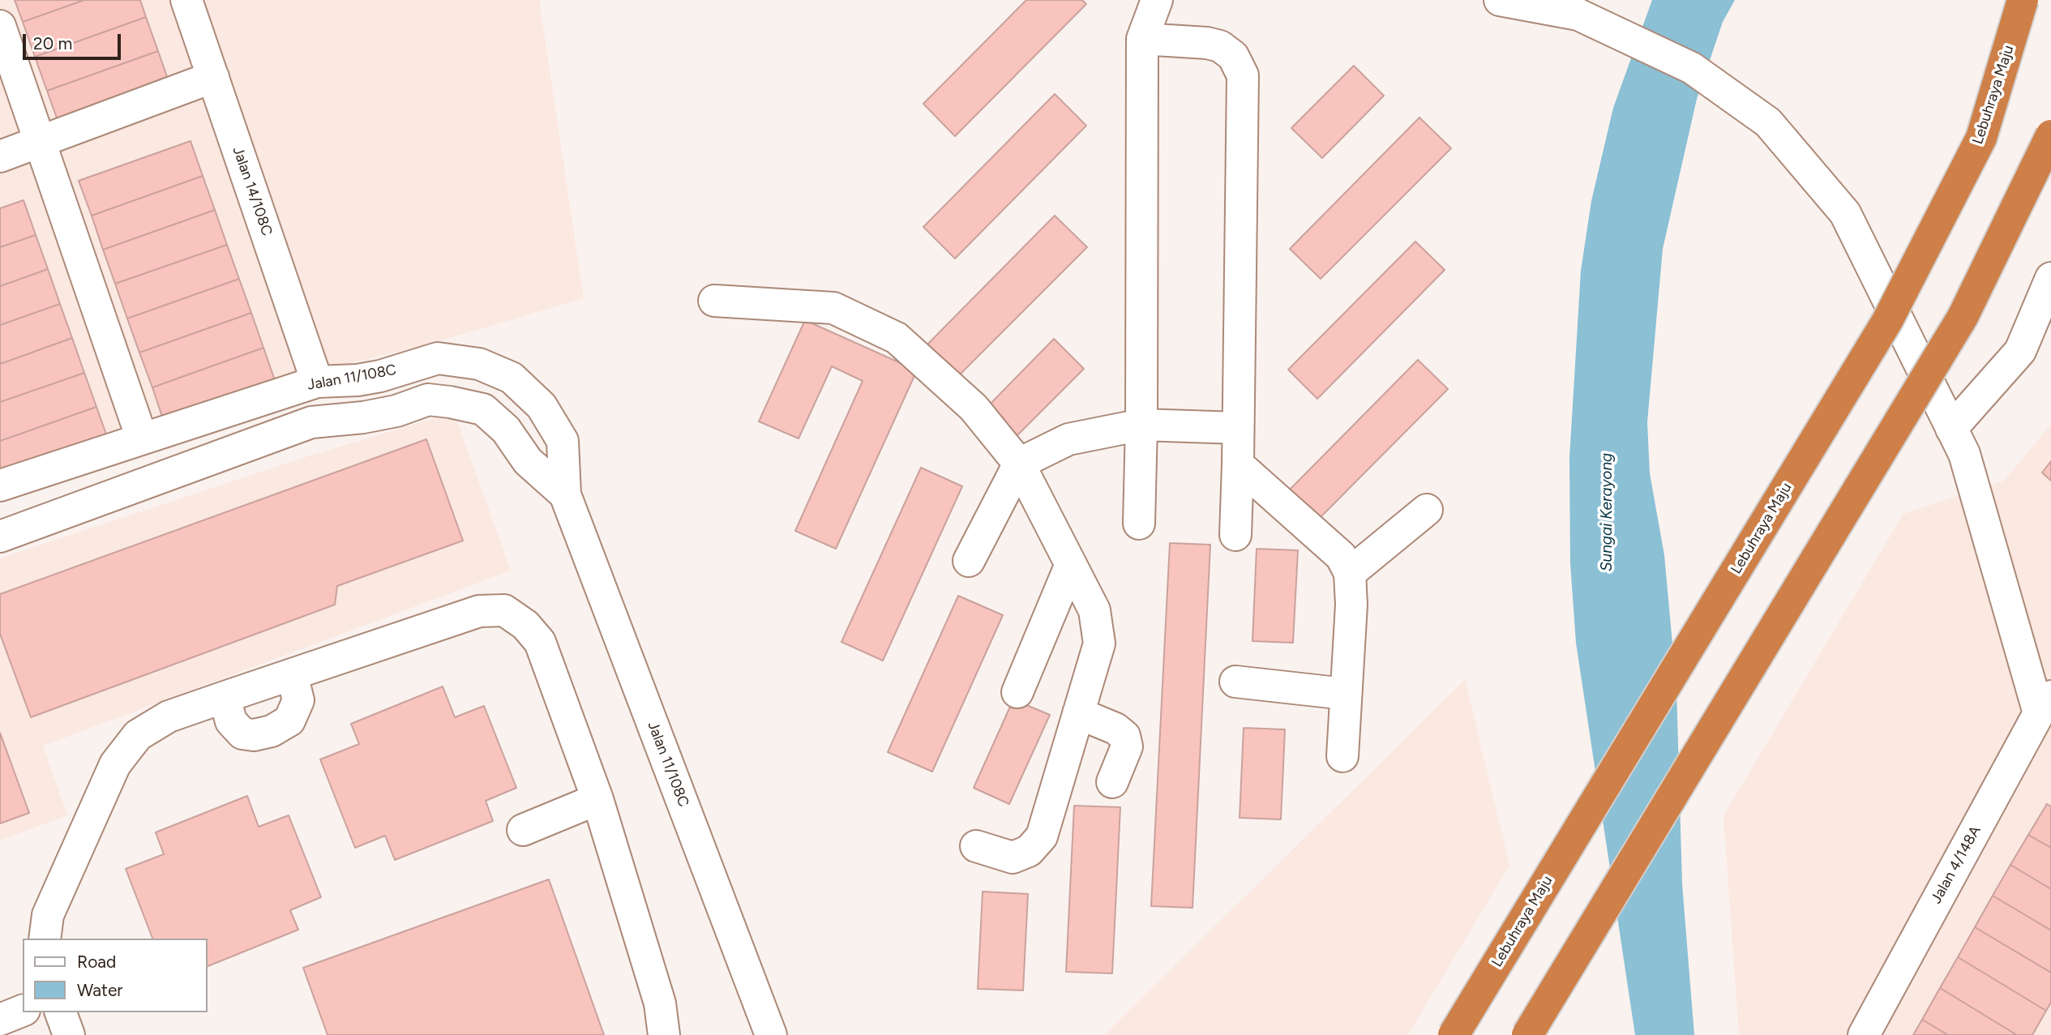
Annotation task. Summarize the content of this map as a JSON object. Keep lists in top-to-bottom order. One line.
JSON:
{"streets":{"highway":["Lebuhraya Maju"],"street":["Jalan 14/108C","Jalan 11/108C","Jalan 4/148A"]},"crossings":[["Jalan 14/108C","Jalan 11/108C"]],"water":["Sungai Kerayong"],"legend":["Road","Water"],"scale_bar":"20 m"}
